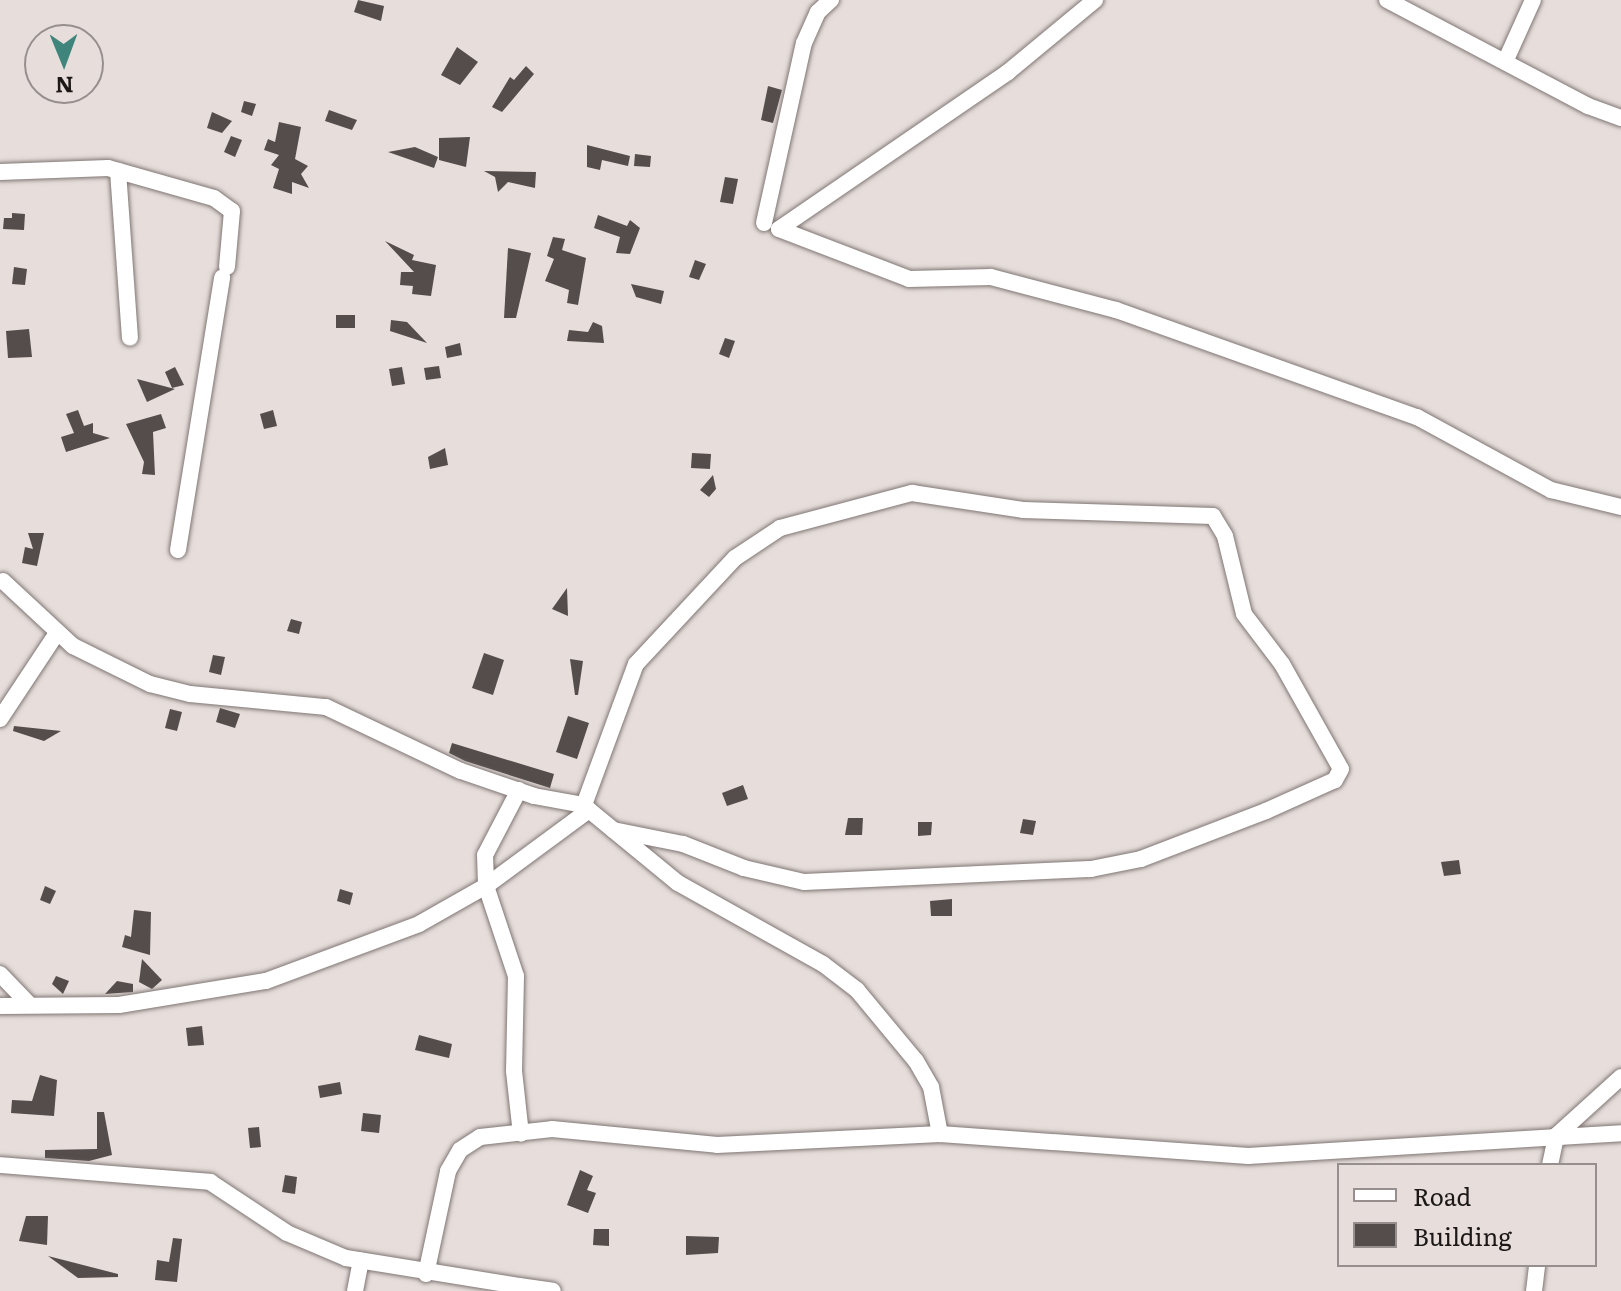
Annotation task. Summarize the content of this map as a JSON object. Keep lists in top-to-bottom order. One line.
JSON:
{"legend":["Road","Building"],"north":"bottom"}
